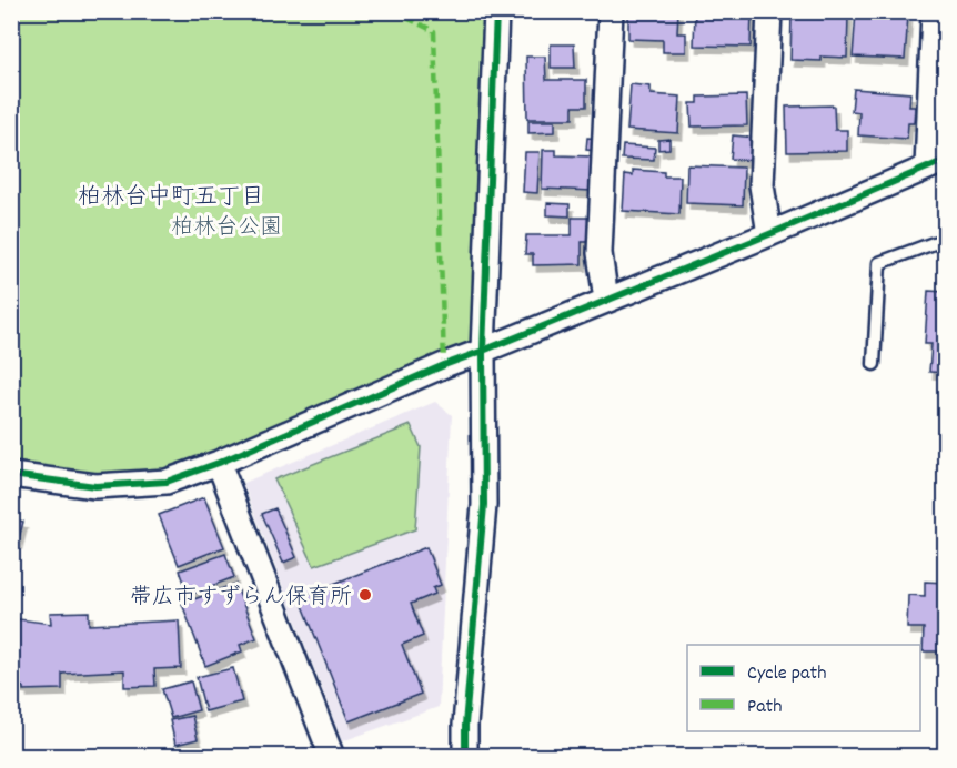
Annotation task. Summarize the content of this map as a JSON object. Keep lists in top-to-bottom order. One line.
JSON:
{"districts":["柏林台中町五丁目"],"parks":["柏林台公園"],"places":["帯広市すずらん保育所"],"legend":["Cycle path","Path"]}
